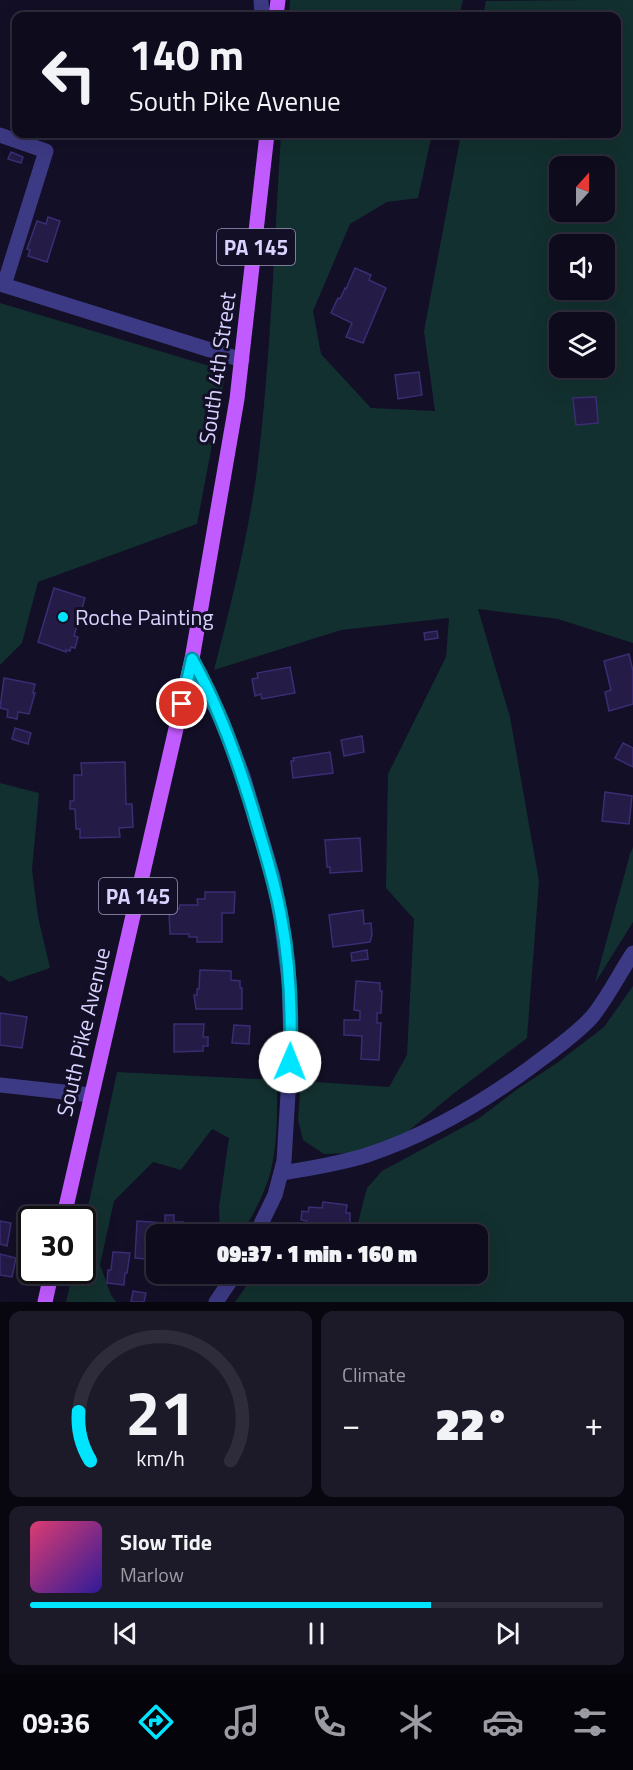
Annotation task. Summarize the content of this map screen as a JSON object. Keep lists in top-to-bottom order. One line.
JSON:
{"streets":{"main road":["PA 145","South 4th Street","South Pike Avenue"]},"crossings":[["South 4th Street","South Pike Avenue"]],"places":["Roche Painting"],"north":"top","page":{"turn":["140 m","South Pike Avenue"],"limit":"30","trip":"09:37 · 1 min · 160 m","tile":"Climate","heat":["−","22°","+"],"song":["Slow Tide","Marlow"],"tabs":"09:36","gauge":["21","km/h"]}}
